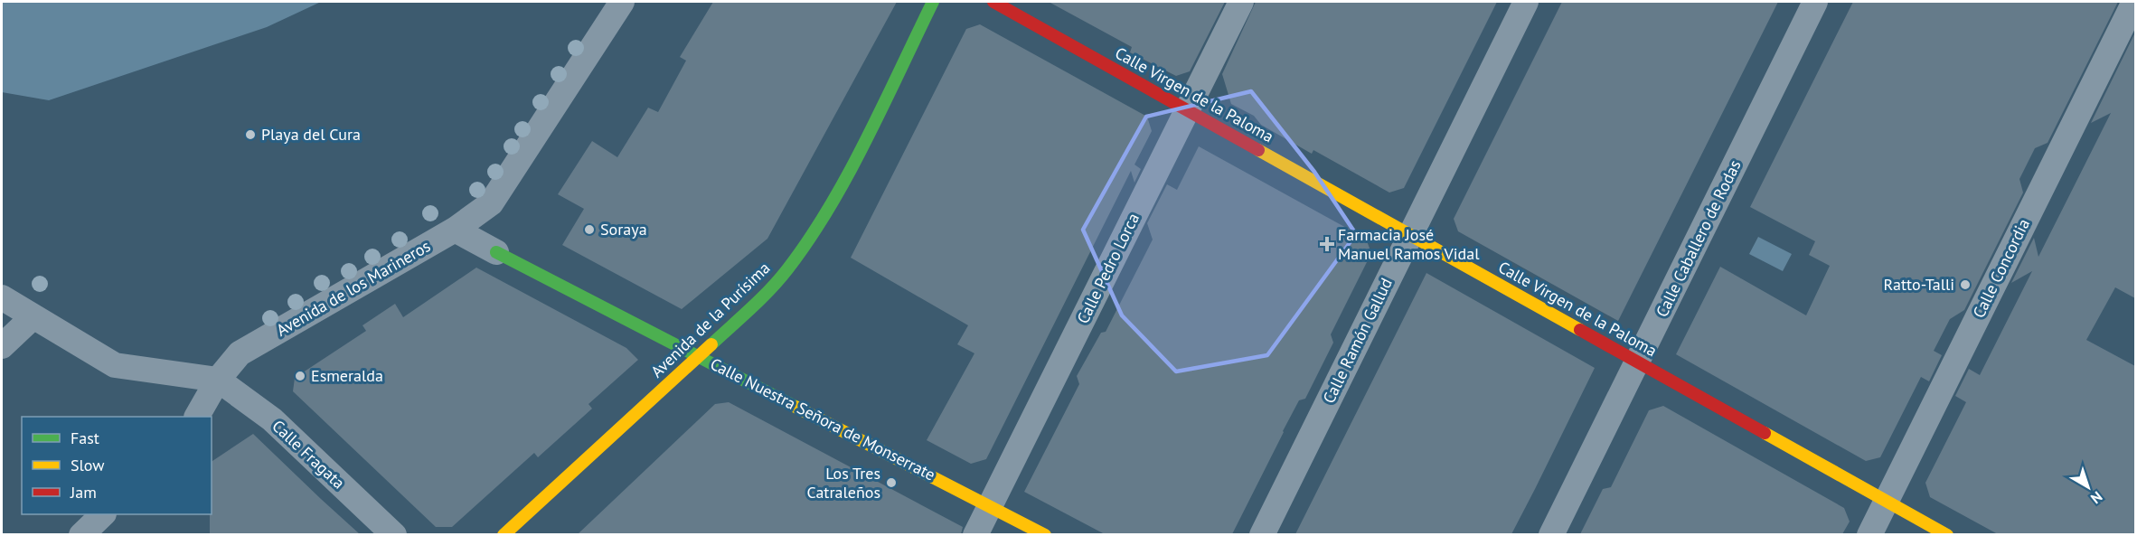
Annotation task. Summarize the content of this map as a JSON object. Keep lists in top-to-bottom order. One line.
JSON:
{"streets":{"street":["Calle Virgen de la Paloma","Calle Caballero de Rodas","Calle Pedro Lorca","Calle Concordia","Avenida de los Marineros","Avenida de la Purísima","Calle Ramón Gallud","Calle Nuestra Señora de Monserrate","Calle Fragata"]},"crossings":[["Calle Virgen de la Paloma","Calle Caballero de Rodas"],["Calle Virgen de la Paloma","Calle Pedro Lorca"],["Calle Virgen de la Paloma","Calle Concordia"],["Calle Virgen de la Paloma","Calle Ramón Gallud"],["Calle Pedro Lorca","Calle Nuestra Señora de Monserrate"],["Avenida de los Marineros","Calle Nuestra Señora de Monserrate"],["Avenida de los Marineros","Calle Fragata"],["Avenida de la Purísima","Calle Nuestra Señora de Monserrate"]],"places":{"other":["Playa del Cura","Soraya","Ratto-Talli","Esmeralda","Los Tres Catraleños"],"health":["Farmacia José Manuel Ramos Vidal"]},"legend":["Fast","Slow","Jam"],"north":"bottom right"}
